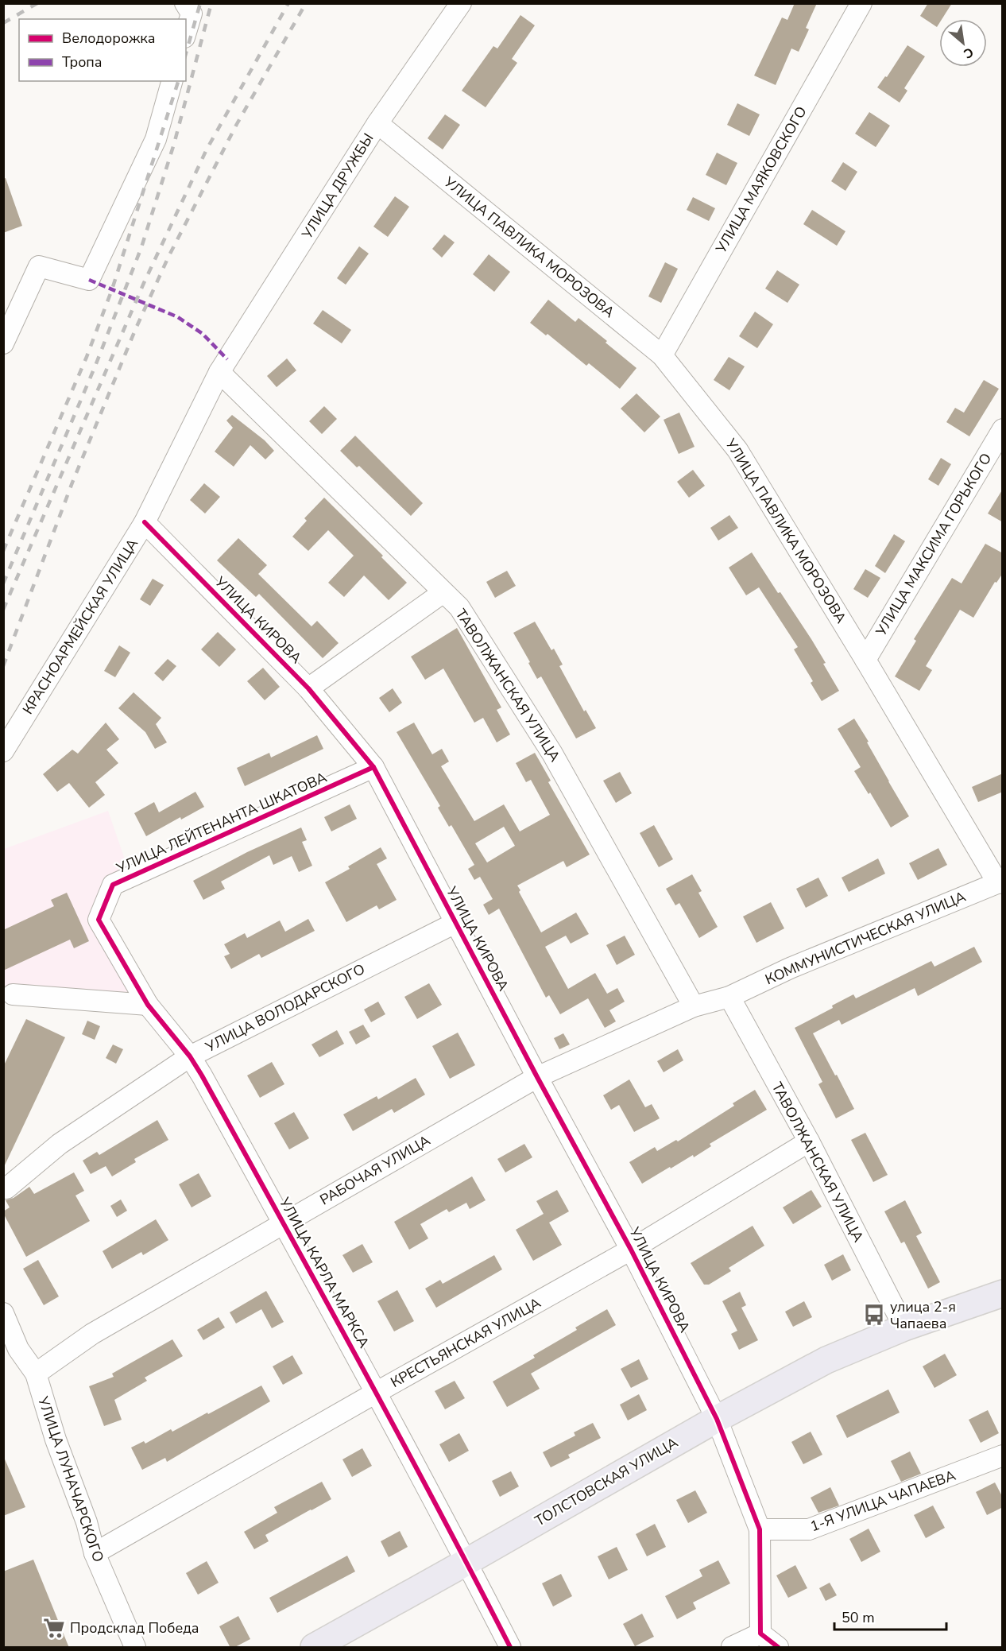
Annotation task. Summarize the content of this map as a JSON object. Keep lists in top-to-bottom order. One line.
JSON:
{"streets":{"main road":["ТОЛСТОВСКАЯ УЛИЦА"],"street":["УЛИЦА МАЯКОВСКОГО","УЛИЦА ДРУЖБЫ","УЛИЦА ПАВЛИКА МОРОЗОВА","УЛИЦА МАКСИМА ГОРЬКОГО","УЛИЦА КИРОВА","КРАСНОАРМЕЙСКАЯ УЛИЦА","ТАВОЛЖАНСКАЯ УЛИЦА","УЛИЦА ЛЕЙТЕНАНТА ШКАТОВА","КОММУНИСТИЧЕСКАЯ УЛИЦА","УЛИЦА ВОЛОДАРСКОГО","РАБОЧАЯ УЛИЦА","УЛИЦА КАРЛА МАРКСА","КРЕСТЬЯНСКАЯ УЛИЦА","УЛИЦА ЛУНАЧАРСКОГО","1-Я УЛИЦА ЧАПАЕВА"]},"crossings":[["УЛИЦА МАЯКОВСКОГО","УЛИЦА ПАВЛИКА МОРОЗОВА"],["УЛИЦА ДРУЖБЫ","УЛИЦА ПАВЛИКА МОРОЗОВА"],["УЛИЦА ДРУЖБЫ","КРАСНОАРМЕЙСКАЯ УЛИЦА"],["УЛИЦА ДРУЖБЫ","ТАВОЛЖАНСКАЯ УЛИЦА"],["УЛИЦА ПАВЛИКА МОРОЗОВА","УЛИЦА МАКСИМА ГОРЬКОГО"],["УЛИЦА ПАВЛИКА МОРОЗОВА","КОММУНИСТИЧЕСКАЯ УЛИЦА"],["УЛИЦА КИРОВА","КРАСНОАРМЕЙСКАЯ УЛИЦА"],["УЛИЦА КИРОВА","УЛИЦА ЛЕЙТЕНАНТА ШКАТОВА"],["УЛИЦА КИРОВА","УЛИЦА ВОЛОДАРСКОГО"],["УЛИЦА КИРОВА","РАБОЧАЯ УЛИЦА"],["УЛИЦА КИРОВА","КРЕСТЬЯНСКАЯ УЛИЦА"],["УЛИЦА КИРОВА","ТОЛСТОВСКАЯ УЛИЦА"],["УЛИЦА КИРОВА","1-Я УЛИЦА ЧАПАЕВА"],["КРАСНОАРМЕЙСКАЯ УЛИЦА","ТАВОЛЖАНСКАЯ УЛИЦА"],["ТАВОЛЖАНСКАЯ УЛИЦА","КОММУНИСТИЧЕСКАЯ УЛИЦА"],["ТАВОЛЖАНСКАЯ УЛИЦА","РАБОЧАЯ УЛИЦА"],["ТАВОЛЖАНСКАЯ УЛИЦА","КРЕСТЬЯНСКАЯ УЛИЦА"],["ТАВОЛЖАНСКАЯ УЛИЦА","ТОЛСТОВСКАЯ УЛИЦА"],["УЛИЦА ЛЕЙТЕНАНТА ШКАТОВА","УЛИЦА КАРЛА МАРКСА"],["КОММУНИСТИЧЕСКАЯ УЛИЦА","РАБОЧАЯ УЛИЦА"],["УЛИЦА ВОЛОДАРСКОГО","УЛИЦА КАРЛА МАРКСА"],["РАБОЧАЯ УЛИЦА","УЛИЦА КАРЛА МАРКСА"],["РАБОЧАЯ УЛИЦА","УЛИЦА ЛУНАЧАРСКОГО"],["УЛИЦА КАРЛА МАРКСА","КРЕСТЬЯНСКАЯ УЛИЦА"],["УЛИЦА КАРЛА МАРКСА","ТОЛСТОВСКАЯ УЛИЦА"],["КРЕСТЬЯНСКАЯ УЛИЦА","УЛИЦА ЛУНАЧАРСКОГО"]],"places":{"bus stop":["улица 2-я Чапаева"],"supermarket":["Продсклад Победа"]},"legend":["Велодорожка","Тропа"],"scale_bar":"50 m","north":"bottom right"}
